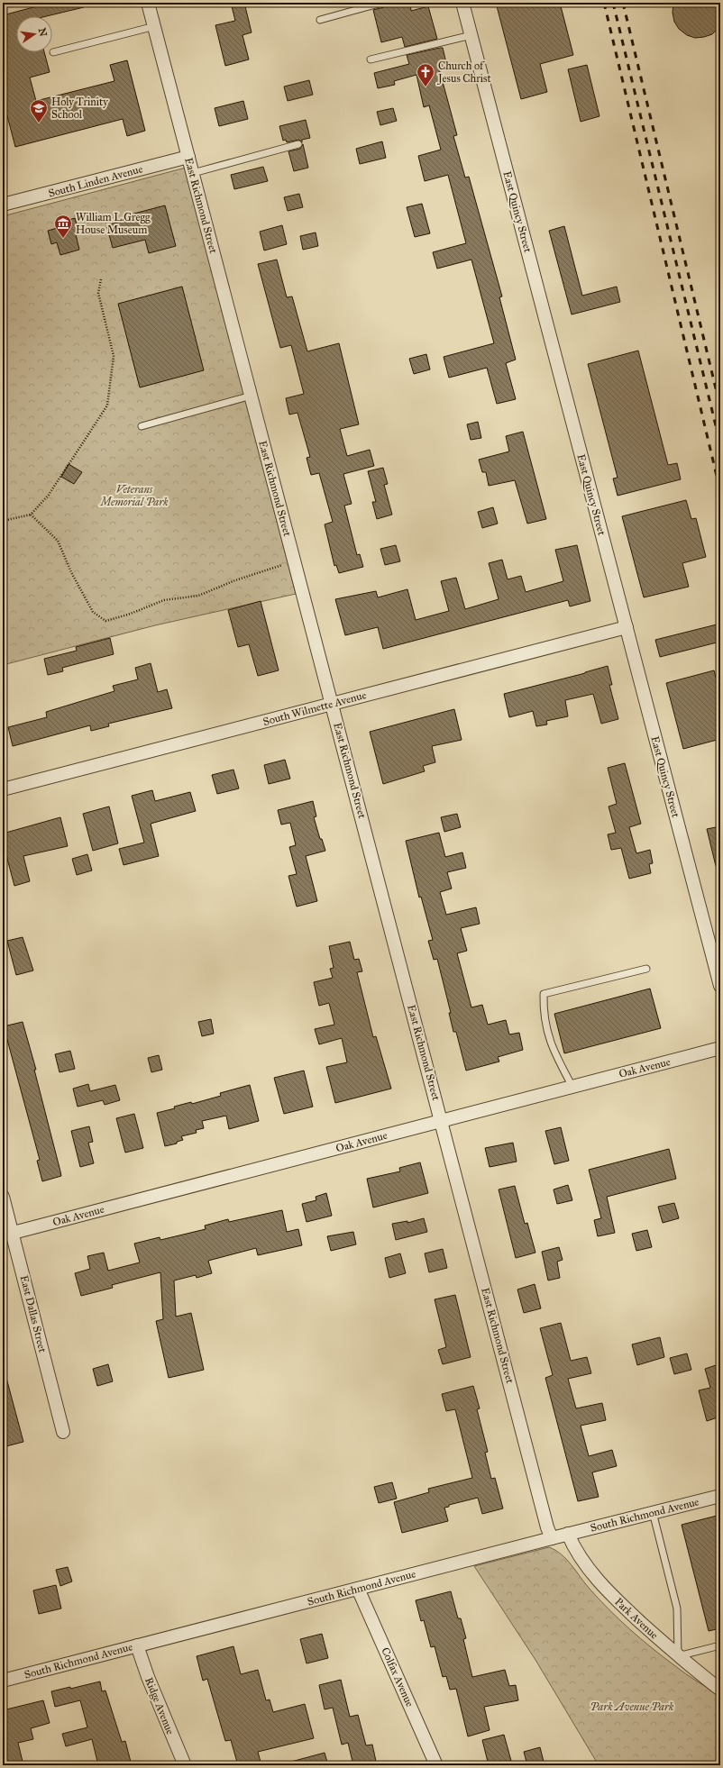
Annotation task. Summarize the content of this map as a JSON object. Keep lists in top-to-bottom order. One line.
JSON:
{"streets":{"street":["South Linden Avenue","East Richmond Street","East Quincy Street","South Wilmette Avenue","Oak Avenue","East Dallas Street","South Richmond Avenue","Park Avenue","Colfax Avenue","Ridge Avenue"]},"crossings":[["South Linden Avenue","East Richmond Street"],["East Richmond Street","South Wilmette Avenue"],["East Richmond Street","Oak Avenue"],["East Richmond Street","South Richmond Avenue"],["East Quincy Street","South Wilmette Avenue"],["Oak Avenue","East Dallas Street"],["South Richmond Avenue","Park Avenue"],["South Richmond Avenue","Colfax Avenue"],["South Richmond Avenue","Ridge Avenue"]],"parks":["Veterans Memorial Park","Park Avenue Park"],"places":{"church":["Church of Jesus Christ"],"school or university":["Holy Trinity School"],"museum":["William L.Gregg House Museum"]},"north":"right"}
